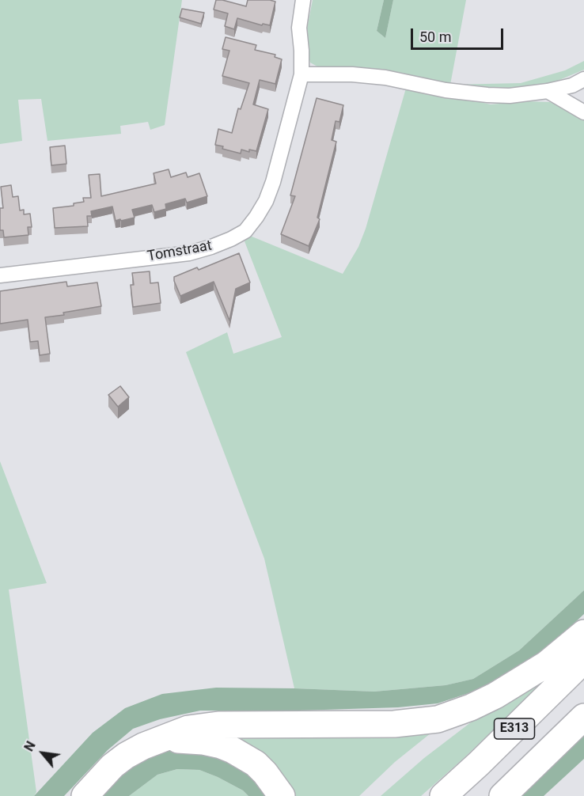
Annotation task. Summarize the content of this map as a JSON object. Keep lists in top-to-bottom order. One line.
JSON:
{"streets":{"highway":["E313"],"street":["Tomstraat"]},"scale_bar":"50 m","north":"top left"}
